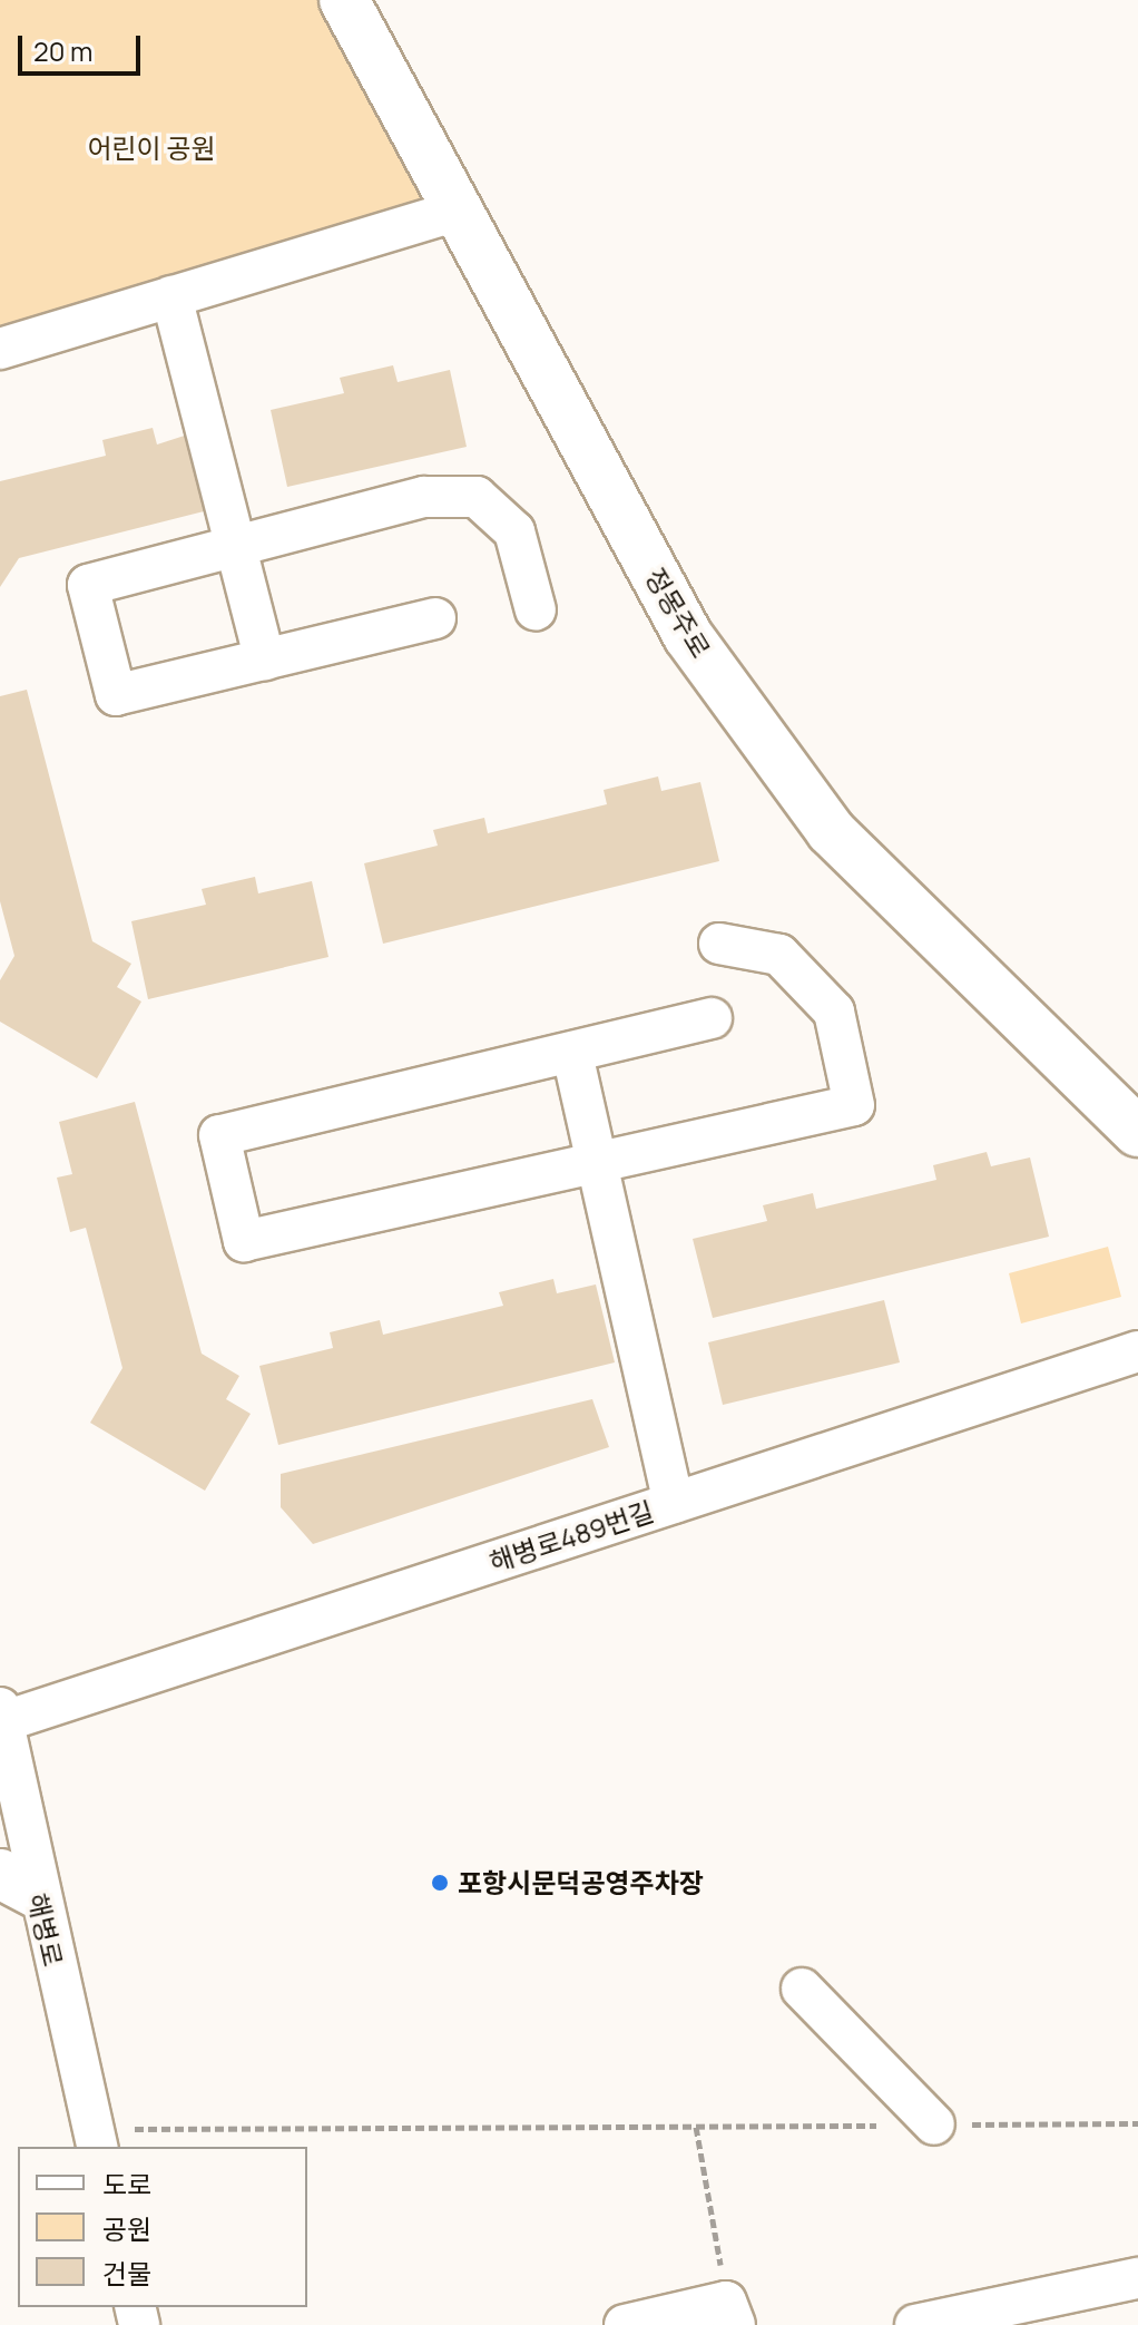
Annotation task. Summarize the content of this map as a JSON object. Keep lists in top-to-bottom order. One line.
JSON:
{"streets":{"main road":["정몽주로"],"street":["해병로489번길","해병로"]},"crossings":[["해병로489번길","해병로"]],"parks":["어린이 공원"],"places":["포항시문덕공영주차장"],"legend":["도로","공원","건물"],"scale_bar":"20 m"}
